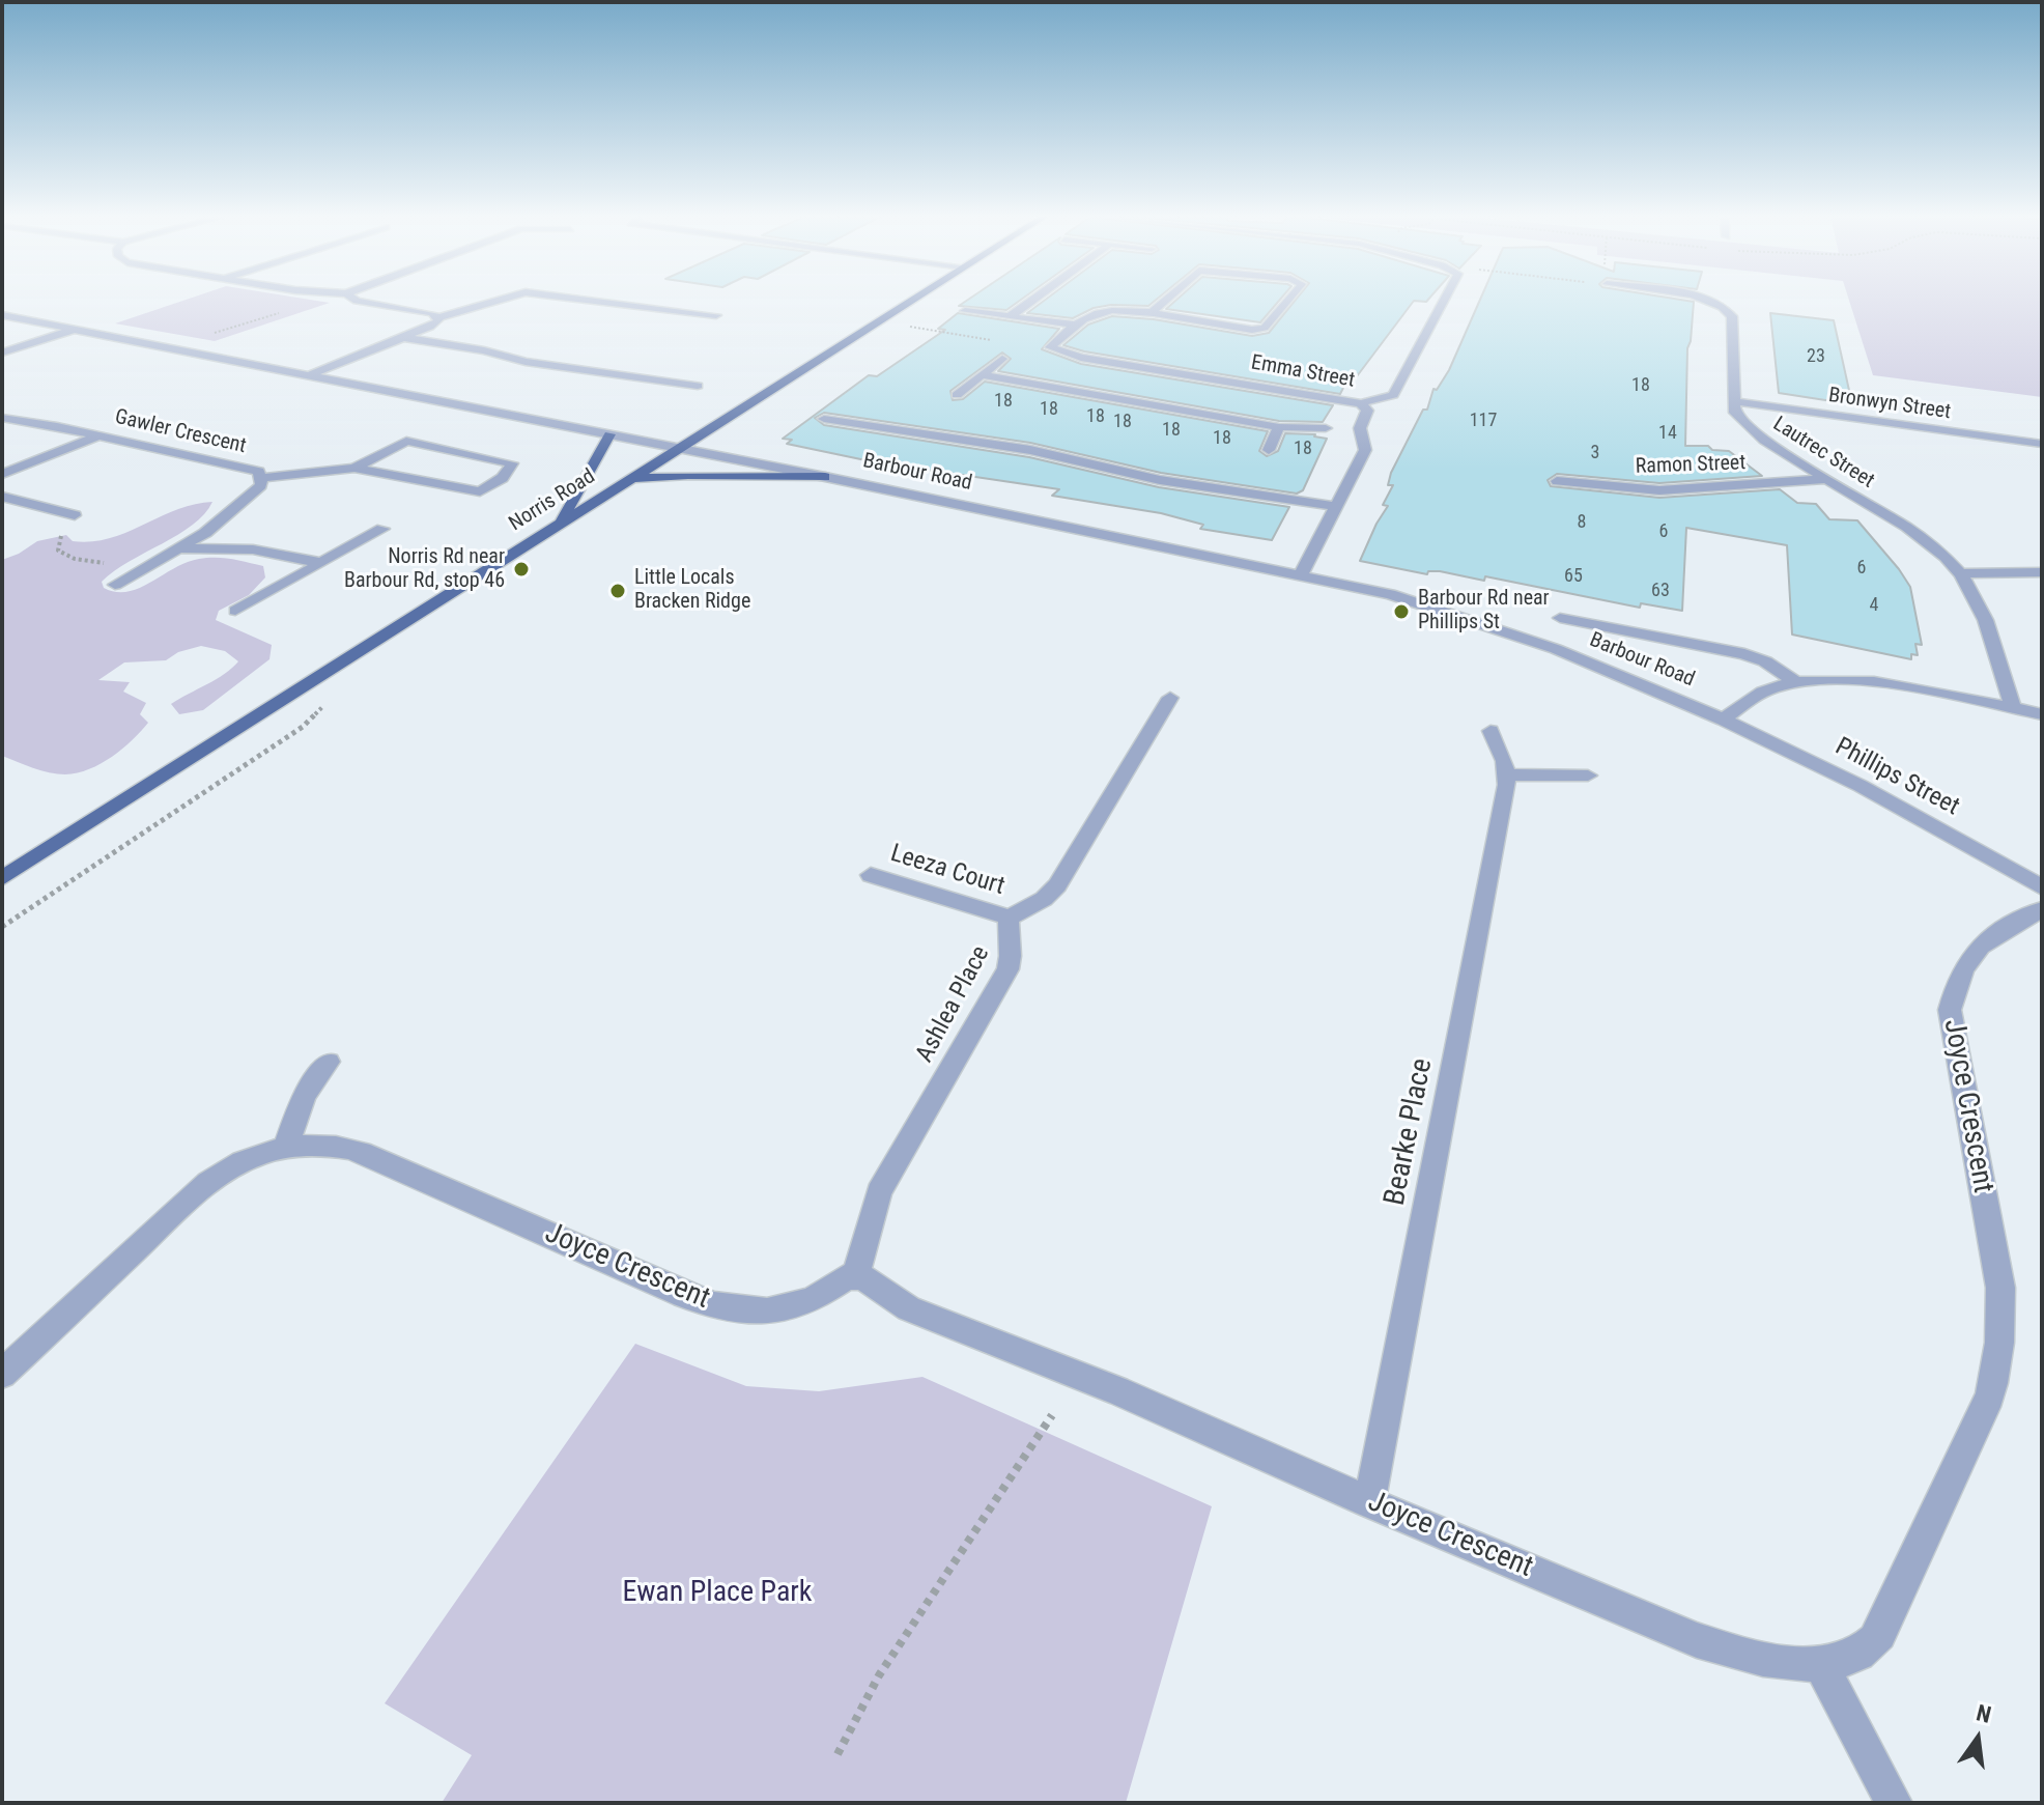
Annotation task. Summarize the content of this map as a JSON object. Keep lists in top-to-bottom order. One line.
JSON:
{"streets":{"main road":["Norris Road"],"street":["Emma Street","Bronwyn Street","Gawler Crescent","Lautrec Street","Ramon Street","Barbour Road","Phillips Street","Leeza Court","Ashlea Place","Joyce Crescent","Bearke Place"]},"crossings":[["Emma Street","Barbour Road"],["Bronwyn Street","Lautrec Street"],["Lautrec Street","Ramon Street"],["Barbour Road","Norris Road"],["Barbour Road","Phillips Street"],["Leeza Court","Ashlea Place"],["Ashlea Place","Joyce Crescent"],["Joyce Crescent","Bearke Place"]],"parks":["Ewan Place Park"],"places":["Norris Rd near Barbour Rd, stop 46","Little Locals Bracken Ridge","Barbour Rd near Phillips St"],"house_numbers":["23","18","18","18","18","117","18","18","14","18","18","3","8","6","6","65","63","4"],"north":"top"}
